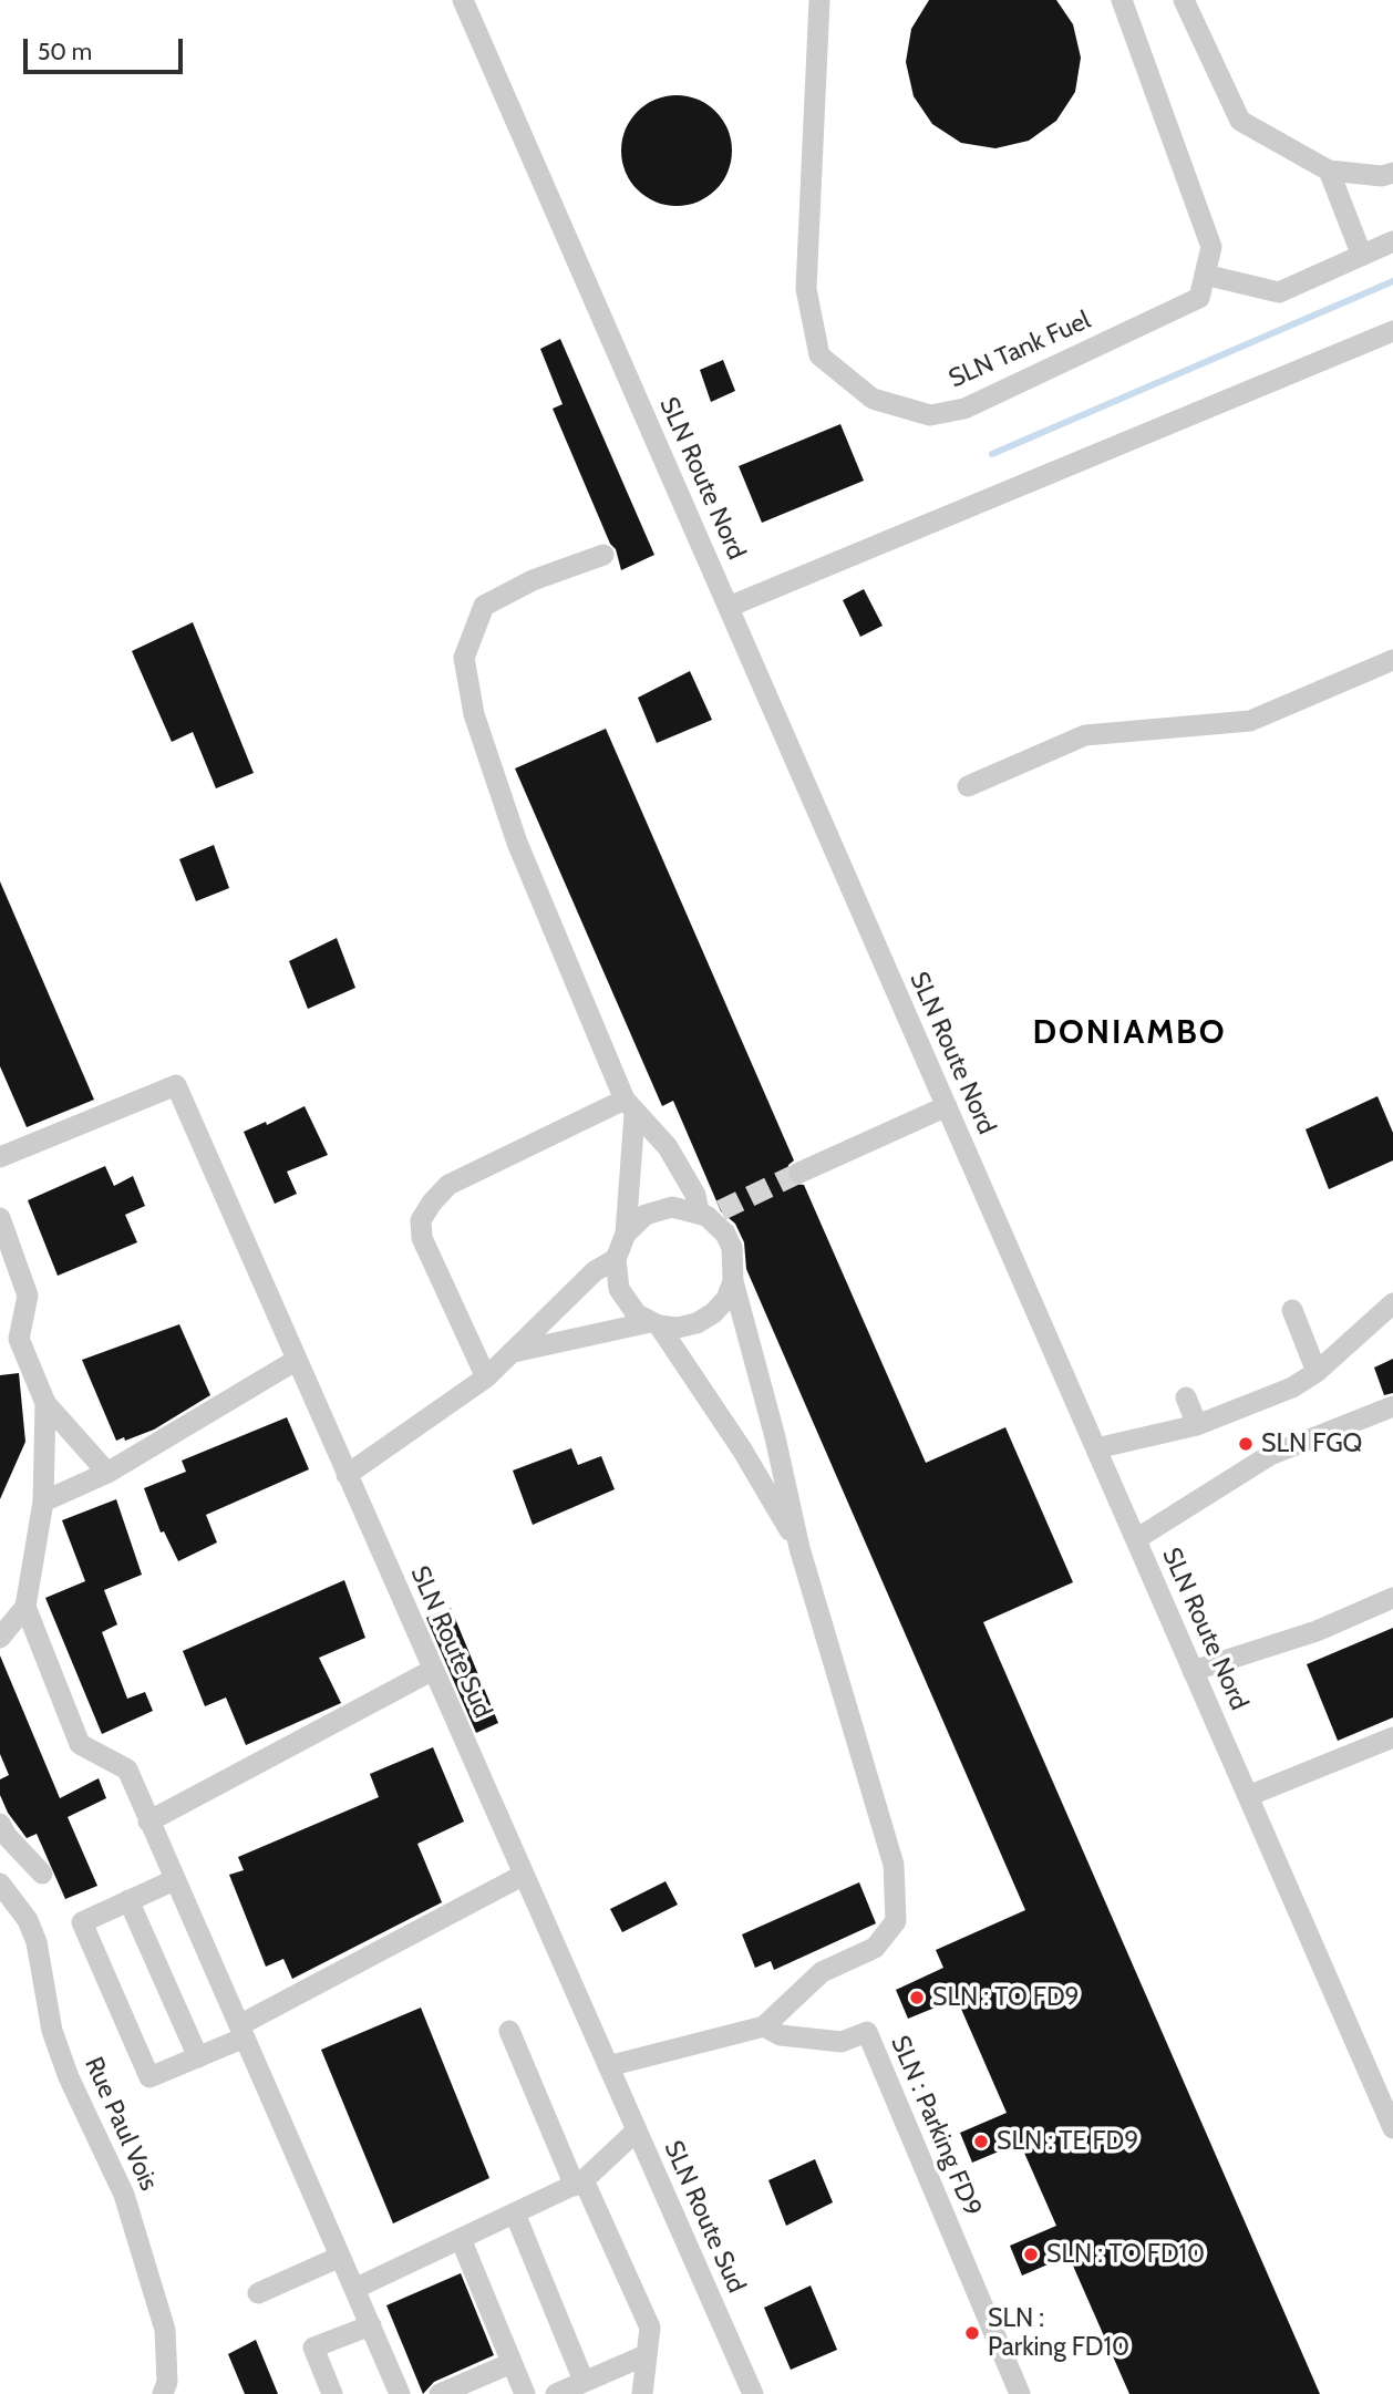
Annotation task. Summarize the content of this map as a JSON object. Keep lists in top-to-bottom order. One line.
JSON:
{"streets":{"lane":["SLN Tank Fuel","SLN Route Nord","SLN Route Sud","Rue Paul Vois","SLN : Parking FD9"]},"districts":["DONIAMBO"],"places":["SLN FGQ","SLN : TO FD9","SLN : TE FD9","SLN : TO FD10","SLN : Parking FD10"],"scale_bar":"50 m"}
